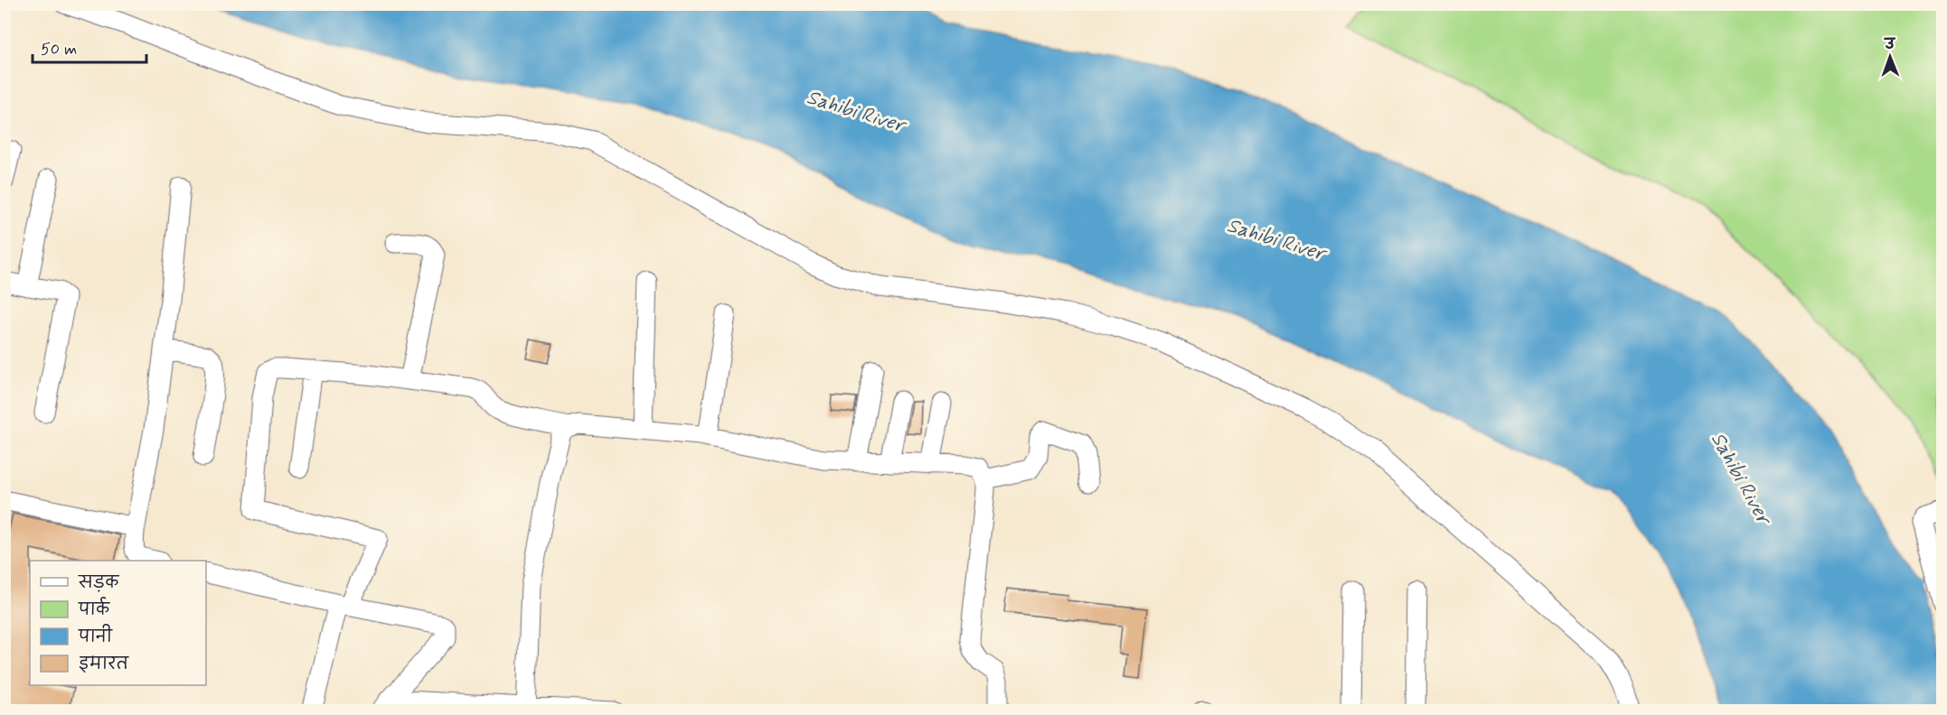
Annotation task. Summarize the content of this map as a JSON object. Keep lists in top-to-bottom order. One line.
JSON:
{"water":["Sahibi River"],"legend":["सड़क","पार्क","पानी","इमारत"],"scale_bar":"50 m","north":"top"}
